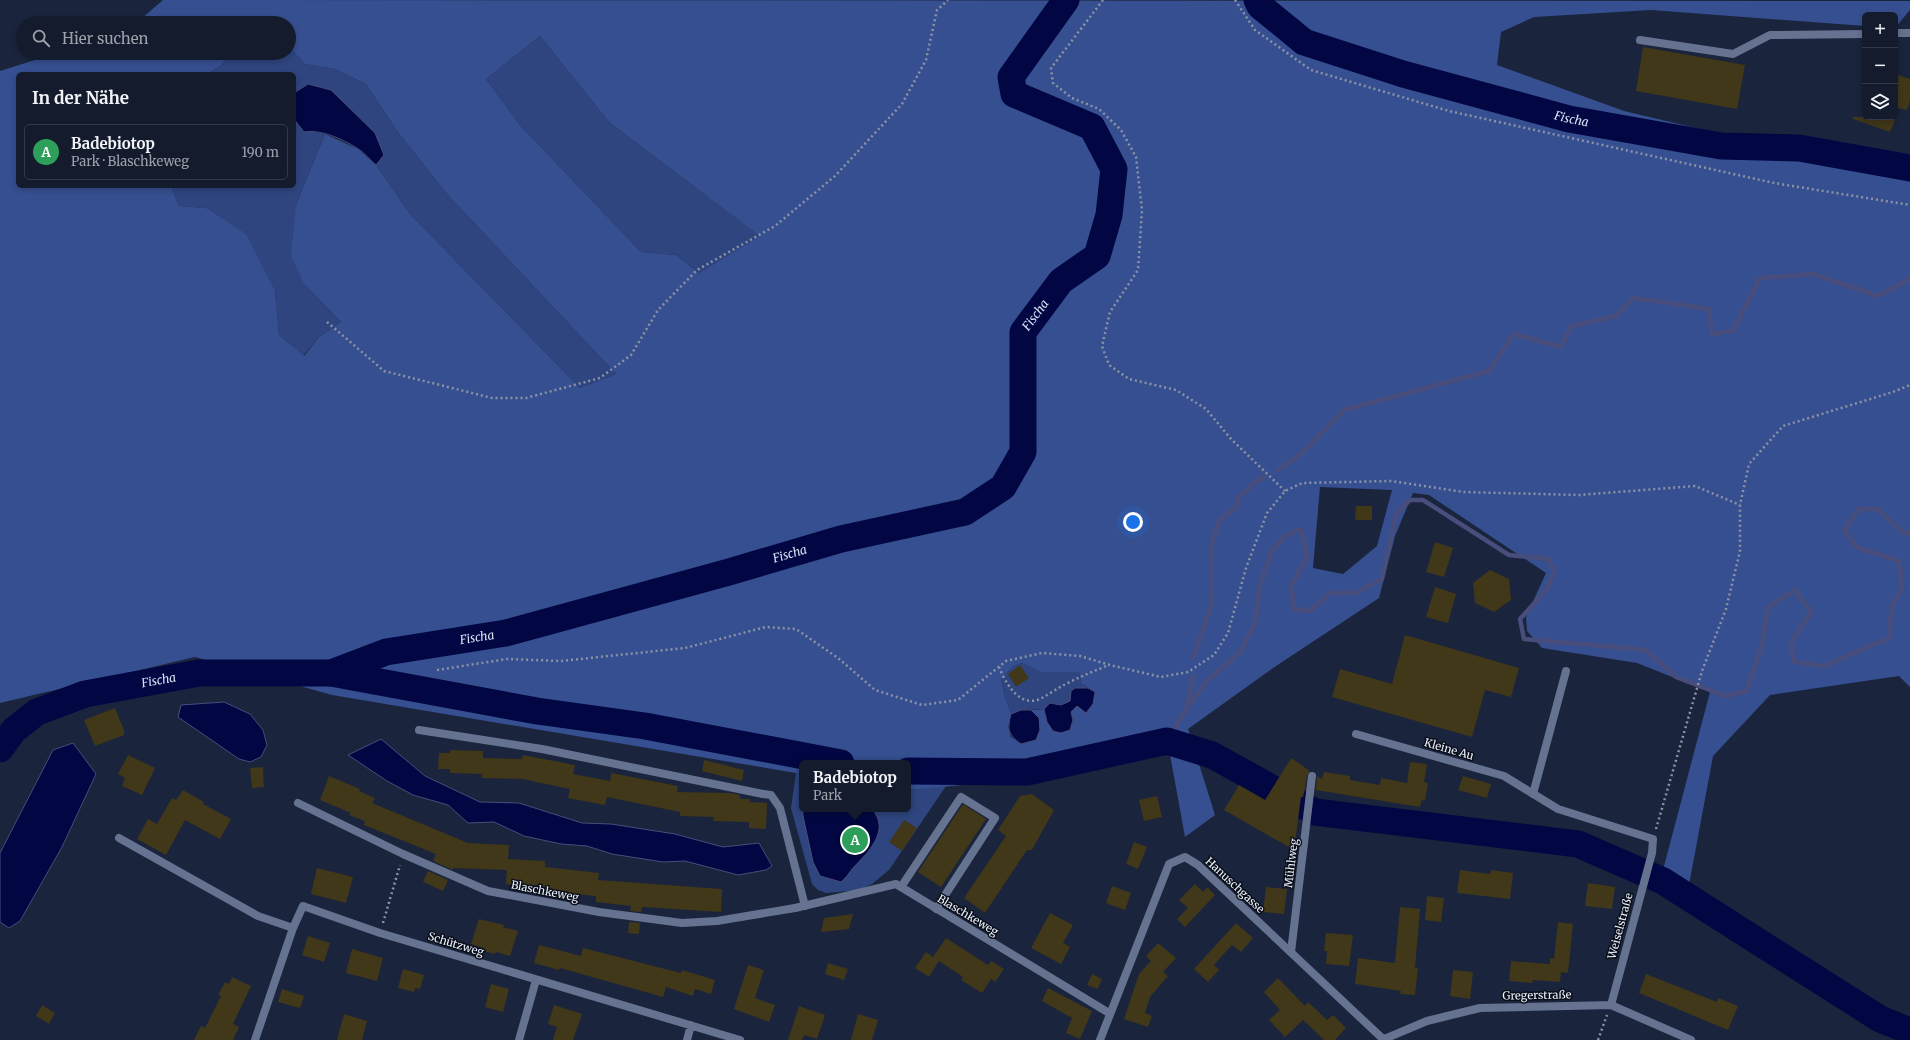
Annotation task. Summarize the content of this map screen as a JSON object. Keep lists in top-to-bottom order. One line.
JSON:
{"streets":{"street":["Kleine Au","Mühlweg","Hanuschgasse","Blaschkeweg","Weiselstraße","Schützweg","Gregerstraße"]},"crossings":[["Kleine Au","Weiselstraße"],["Mühlweg","Hanuschgasse"],["Hanuschgasse","Blaschkeweg"],["Hanuschgasse","Gregerstraße"],["Weiselstraße","Gregerstraße"]],"water":["Fischa"],"page":{"map_buttons":["+","−"],"search":"Hier suchen","heading":"In der Nähe","list":[{"mark":"A","name":"Badebiotop","note":"Park · Blaschkeweg","value":"190 m"}],"popup":["Badebiotop","Park"],"pins":"A"}}
